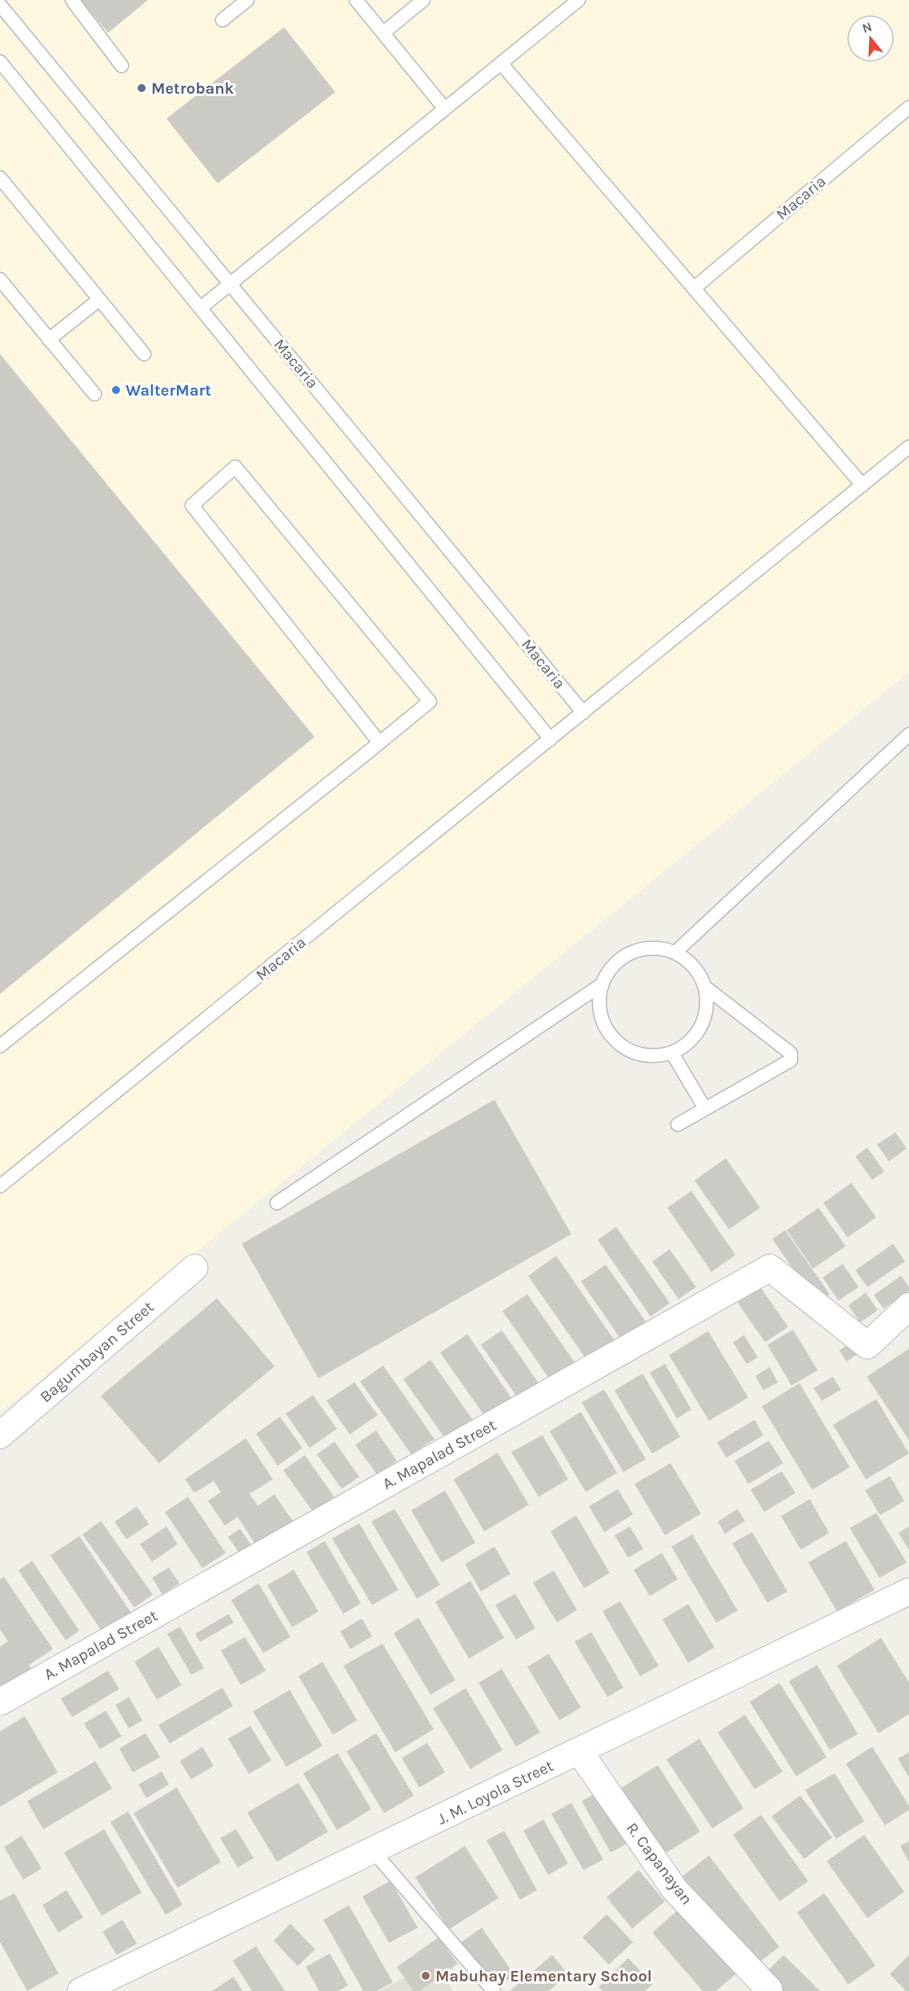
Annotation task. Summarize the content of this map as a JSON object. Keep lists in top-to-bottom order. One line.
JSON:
{"streets":{"street":["Bagumbayan Street","A. Mapalad Street","J. M. Loyola Street","R. Capanayan"],"lane":["Macaria"]},"crossings":[["J. M. Loyola Street","R. Capanayan"]],"places":["Metrobank","WalterMart","Mabuhay Elementary School"],"north":"top"}
